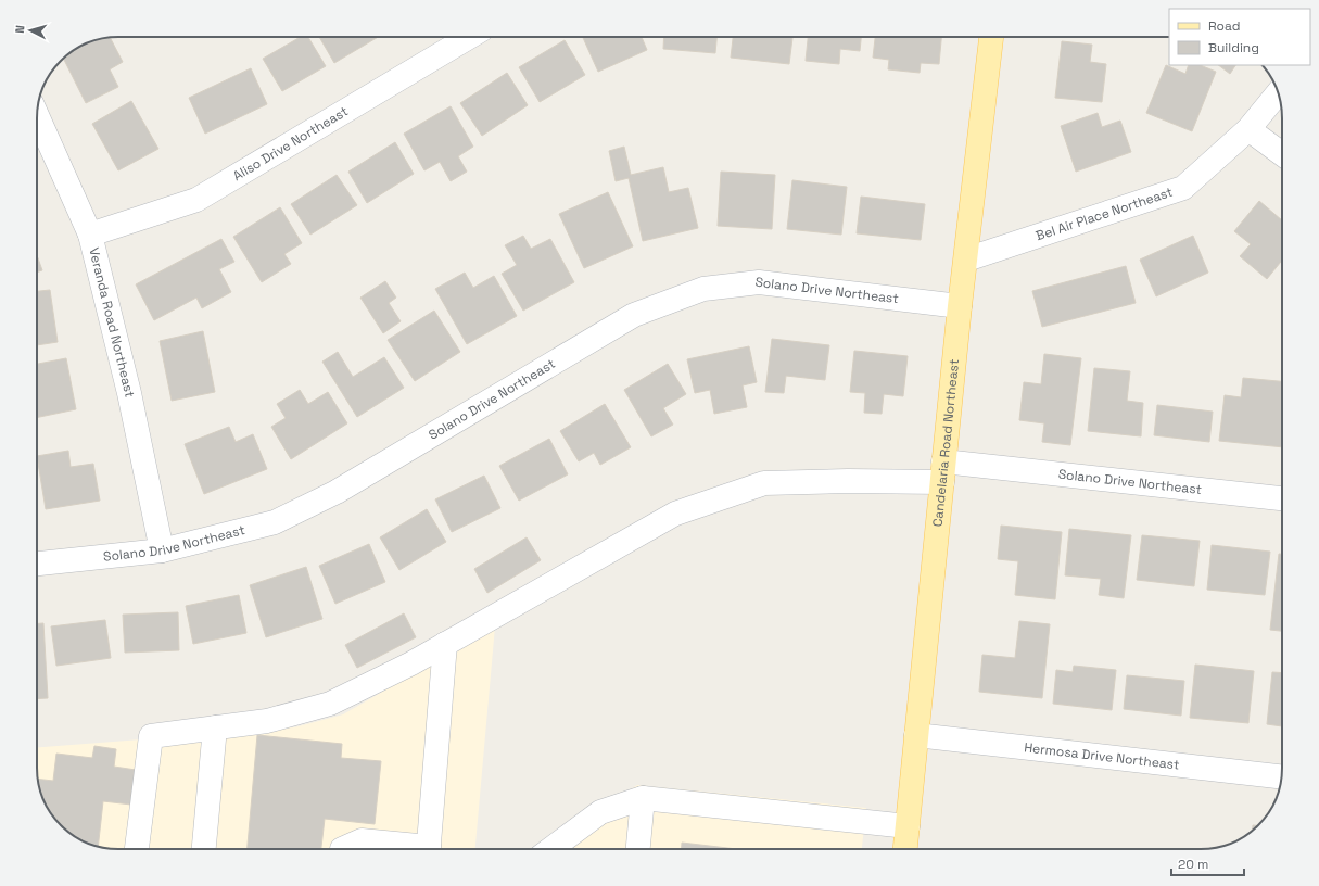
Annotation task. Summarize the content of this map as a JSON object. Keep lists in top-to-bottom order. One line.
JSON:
{"streets":{"main road":["Candelaria Road Northeast"],"street":["Aliso Drive Northeast","Bel Air Place Northeast","Solano Drive Northeast","Veranda Road Northeast","Hermosa Drive Northeast"]},"crossings":[["Aliso Drive Northeast","Veranda Road Northeast"],["Bel Air Place Northeast","Candelaria Road Northeast"],["Solano Drive Northeast","Veranda Road Northeast"],["Solano Drive Northeast","Candelaria Road Northeast"],["Candelaria Road Northeast","Hermosa Drive Northeast"]],"legend":["Road","Building"],"scale_bar":"20 m","north":"left"}
